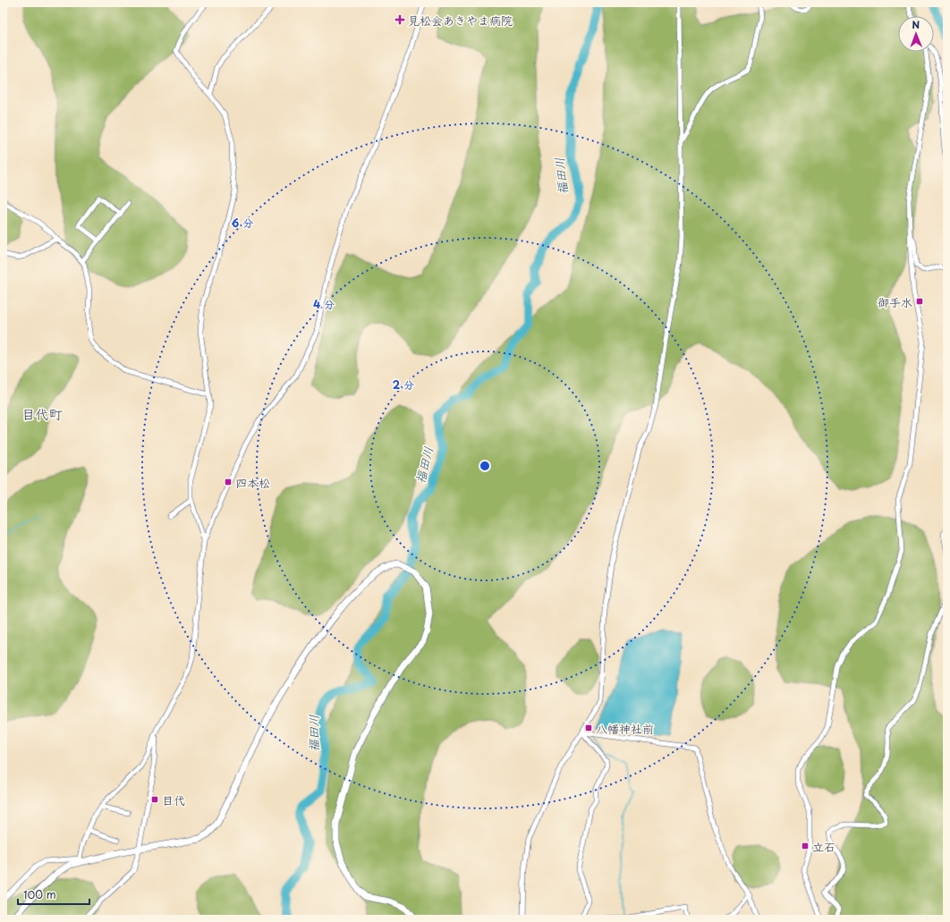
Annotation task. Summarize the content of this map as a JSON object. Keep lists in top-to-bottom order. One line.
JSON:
{"districts":["目代町"],"water":["福田川"],"places":{"health":["見松会あきやま病院"],"transit":["御手水","四本松","八幡神社前","目代","立石"]},"scale_bar":"100 m","north":"top","rings":["6 分","4 分","2 分"]}
